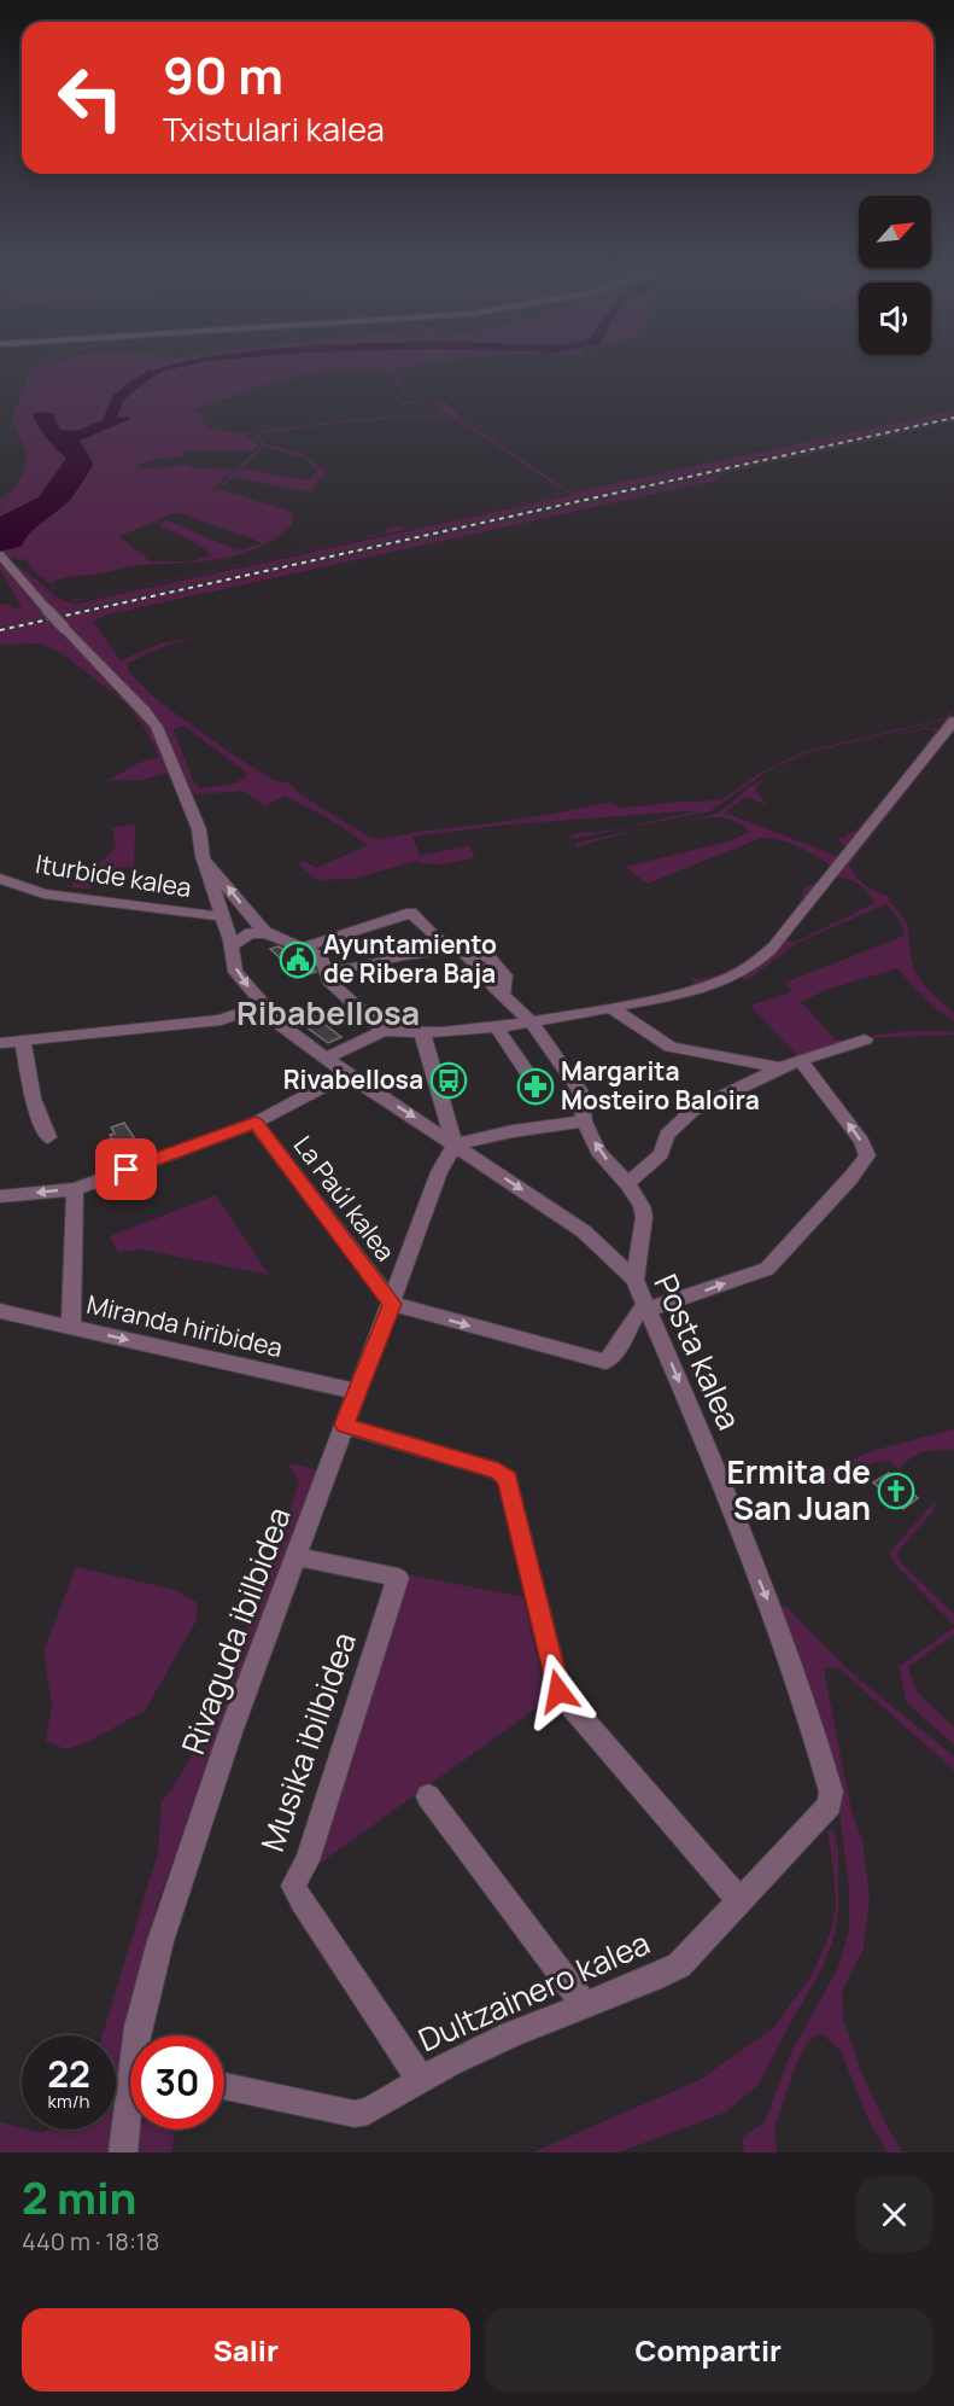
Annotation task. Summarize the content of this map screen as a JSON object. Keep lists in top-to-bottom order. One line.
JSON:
{"streets":{"street":["Iturbide kalea","La Paúl kalea","Miranda hiribidea","Posta kalea","Rivaguda ibilbidea","Musika ibilbidea","Dultzainero kalea"]},"crossings":[["Iturbide kalea","Posta kalea"],["La Paúl kalea","Rivaguda ibilbidea"],["Miranda hiribidea","Rivaguda ibilbidea"],["Posta kalea","Rivaguda ibilbidea"],["Posta kalea","Dultzainero kalea"],["Rivaguda ibilbidea","Musika ibilbidea"],["Musika ibilbidea","Dultzainero kalea"]],"one_way":["Miranda hiribidea"],"districts":["Ribabellosa"],"places":{"public building":["Ayuntamiento de Ribera Baja"],"bus stop":["Rivabellosa"],"pharmacy":["Margarita Mosteiro Baloira"],"church":["Ermita de San Juan"]},"north":"top right","page":{"turn":["90 m","Txistulari kalea"],"speed":"22 km/h","limit":"30","heading":["2 min","440 m · 18:18"],"buttons":["Salir","Compartir"]}}
